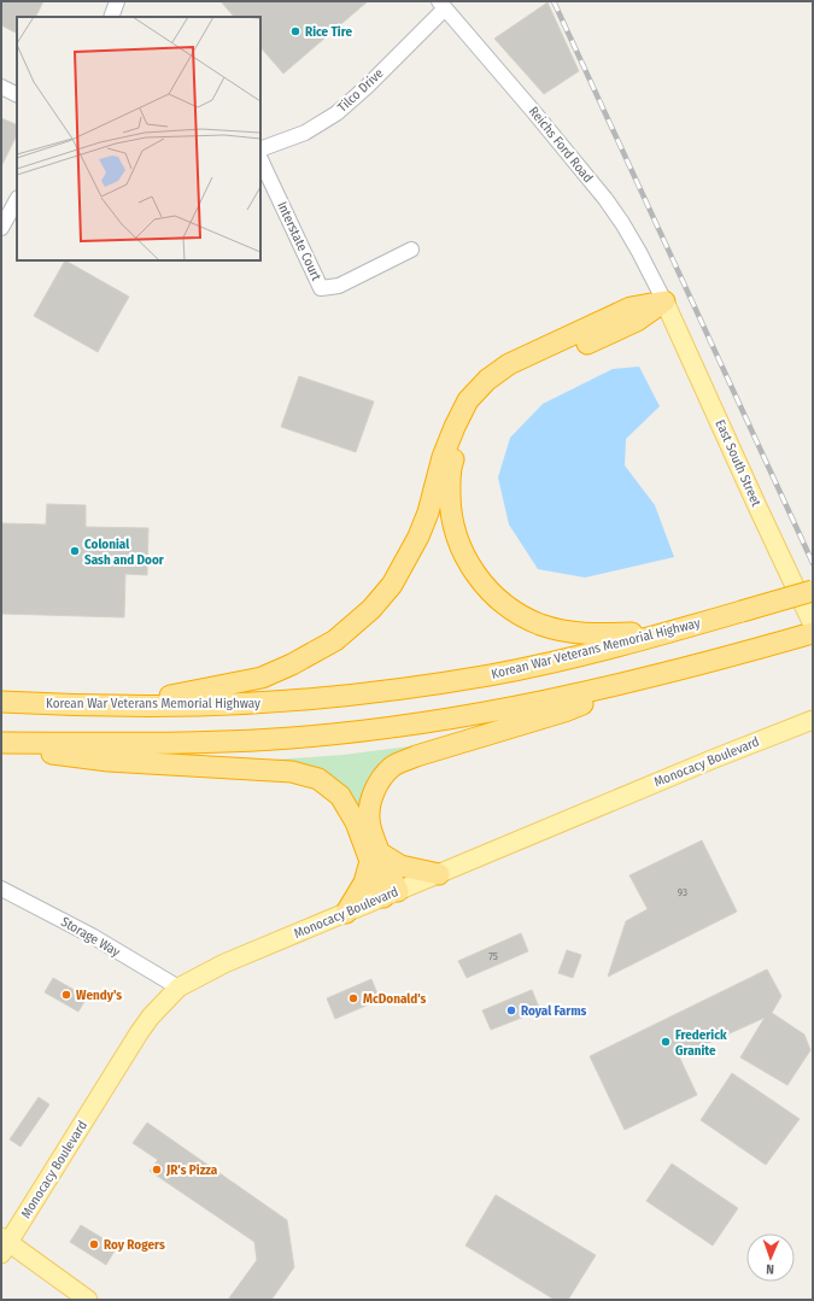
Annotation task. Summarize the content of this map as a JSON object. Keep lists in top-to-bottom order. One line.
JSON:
{"streets":{"highway":["Korean War Veterans Memorial Highway"],"main road":["East South Street","Monocacy Boulevard"],"street":["Tilco Drive","Reichs Ford Road","Interstate Court","Storage Way"]},"crossings":[["Tilco Drive","Reichs Ford Road"],["Reichs Ford Road","East South Street"],["Monocacy Boulevard","Storage Way"]],"places":["Rice Tire","Colonial Sash and Door","Wendy's","McDonald's","Royal Farms","Frederick Granite","JR's Pizza","Roy Rogers"],"house_numbers":["93","75"],"north":"bottom"}
